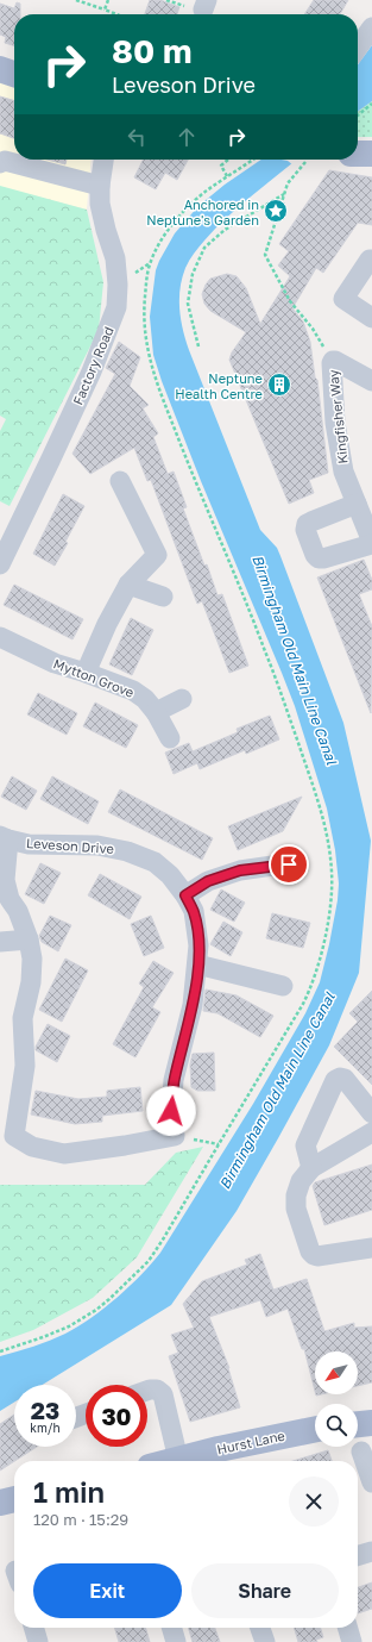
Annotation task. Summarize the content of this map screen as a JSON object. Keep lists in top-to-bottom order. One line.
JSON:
{"streets":{"main road":["Hurst Lane"],"street":["Factory Road","Kingfisher Way","Mytton Grove","Leveson Drive"]},"water":["Birmingham Old Main Line Canal"],"places":{"place":["Anchored in Neptune's Garden"],"building":["Neptune Health Centre"]},"north":"bottom left","page":{"turn":["80 m","Leveson Drive"],"speed":"23 km/h","limit":"30","heading":["1 min","120 m · 15:29"],"buttons":["Exit","Share"]}}
